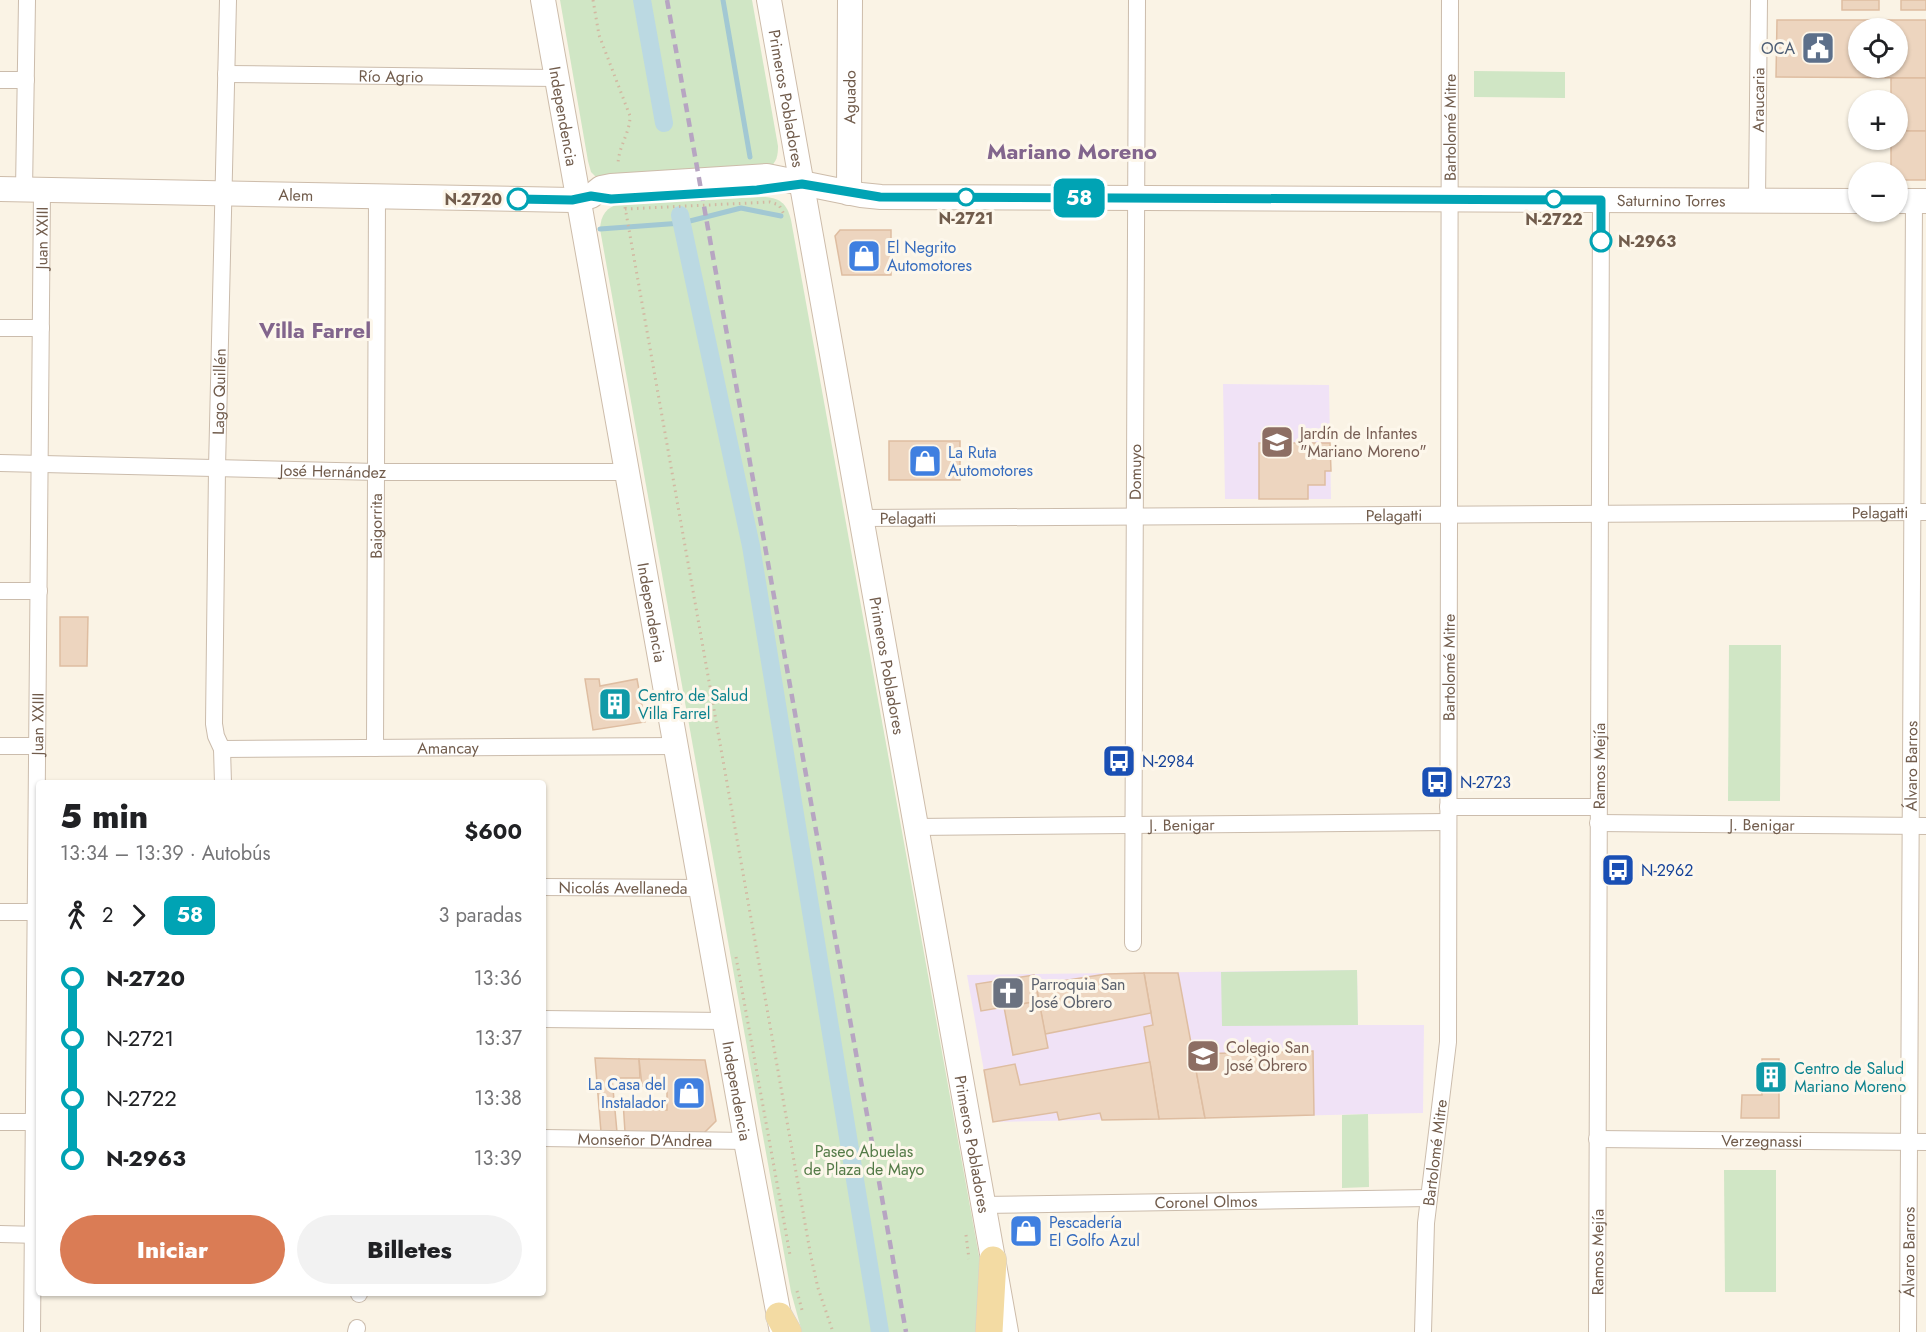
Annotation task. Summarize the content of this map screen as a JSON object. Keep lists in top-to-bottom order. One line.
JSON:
{"streets":{"street":["Río Agrio","Aguado","Primeros Pobladores","Araucaria","Independencia","Bartolomé Mitre","Alem","Saturnino Torres","Juan XXIII","Lago Quillén","José Hernández","Domuyo","Pelagatti","Baigorrita","Amancay","Ramos Mejía","Álvaro Barros","J. Benigar","Nicolás Avellaneda","Monseñor D'Andrea","Verzegnassi","Coronel Olmos"]},"crossings":[["Río Agrio","Independencia"],["Río Agrio","Lago Quillén"],["Aguado","Saturnino Torres"],["Primeros Pobladores","Alem"],["Primeros Pobladores","Saturnino Torres"],["Primeros Pobladores","Pelagatti"],["Primeros Pobladores","J. Benigar"],["Primeros Pobladores","Coronel Olmos"],["Araucaria","Saturnino Torres"],["Independencia","Alem"],["Independencia","José Hernández"],["Independencia","Amancay"],["Independencia","Nicolás Avellaneda"],["Independencia","Monseñor D'Andrea"],["Bartolomé Mitre","Saturnino Torres"],["Bartolomé Mitre","Pelagatti"],["Bartolomé Mitre","J. Benigar"],["Bartolomé Mitre","Coronel Olmos"],["Alem","Saturnino Torres"],["Alem","Juan XXIII"],["Alem","Lago Quillén"],["Alem","Baigorrita"],["Saturnino Torres","Domuyo"],["Saturnino Torres","Ramos Mejía"],["Juan XXIII","José Hernández"],["Lago Quillén","José Hernández"],["Lago Quillén","Amancay"],["José Hernández","Baigorrita"],["Domuyo","Pelagatti"],["Domuyo","J. Benigar"],["Pelagatti","Ramos Mejía"],["Pelagatti","Álvaro Barros"],["Baigorrita","Amancay"],["Ramos Mejía","J. Benigar"],["Ramos Mejía","Verzegnassi"],["Álvaro Barros","J. Benigar"],["Álvaro Barros","Verzegnassi"]],"districts":["Mariano Moreno","Villa Farrel"],"parks":["Paseo Abuelas de Plaza de Mayo"],"places":{"public building":["OCA"],"other":["N-2721","N-2720","N-2722","N-2963"],"shop":["El Negrito Automotores","La Ruta Automotores","La Casa del Instalador","Pescadería El Golfo Azul"],"school or university":["Jardín de Infantes \"Mariano Moreno\"","Colegio San José Obrero"],"building":["Centro de Salud Villa Farrel","Centro de Salud Mariano Moreno"],"bus stop":["N-2984","N-2723","N-2962"],"church":["Parroquia San José Obrero"]},"lines":["bus line 58"],"page":{"on_map":"58","map_buttons":["+","−"],"heading":["5 min","13:34 – 13:39 · Autobús","$600"],"legs":["2","58","3 paradas"],"list":[{"name":"N-2720","value":"13:36"},{"name":"N-2721","value":"13:37"},{"name":"N-2722","value":"13:38"},{"name":"N-2963","value":"13:39"}],"buttons":["Iniciar","Billetes"]}}
